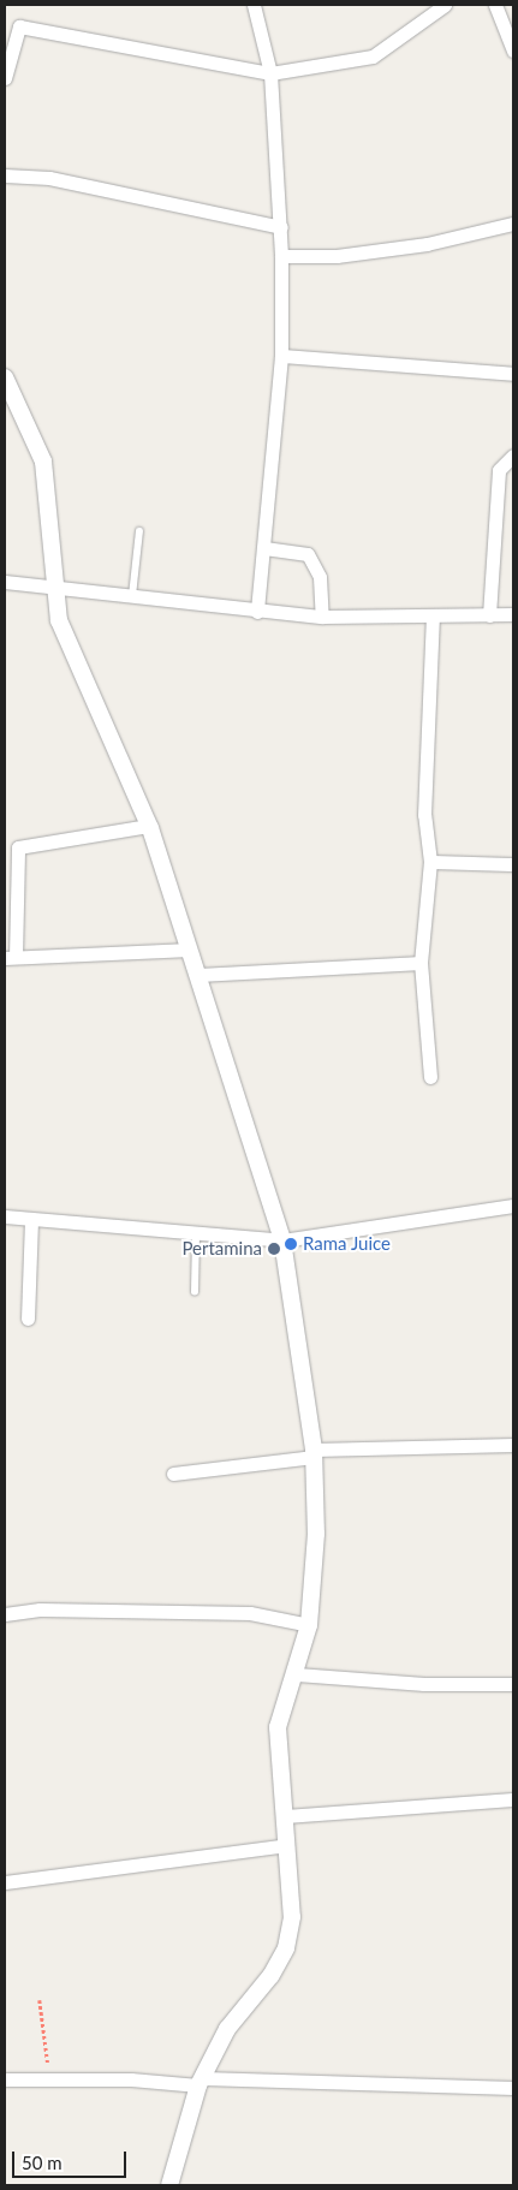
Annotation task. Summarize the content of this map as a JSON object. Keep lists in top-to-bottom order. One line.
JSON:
{"places":["Rama Juice","Pertamina"],"scale_bar":"50 m"}
